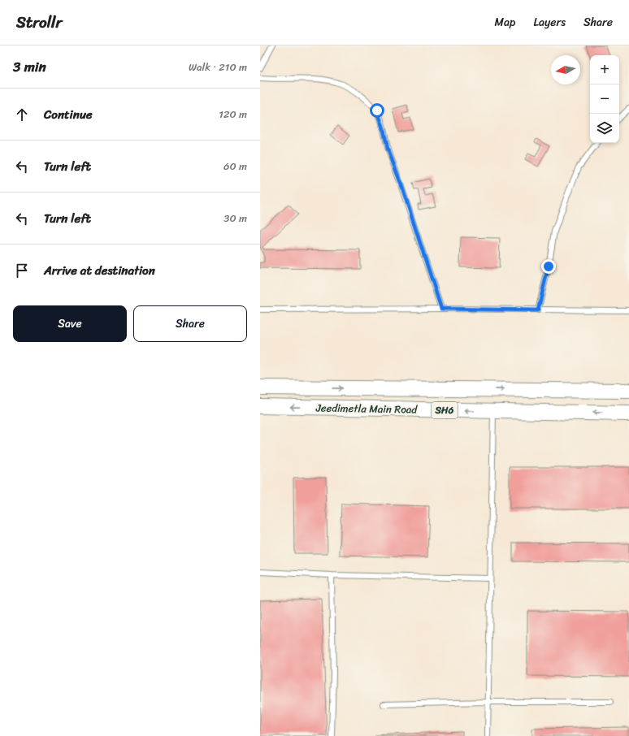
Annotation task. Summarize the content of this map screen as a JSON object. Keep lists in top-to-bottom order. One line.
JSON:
{"streets":{"main road":["Jeedimetla Main Road","SH6"]},"north":"left","page":{"header":"Strollr","nav":["Map","Layers","Share"],"heading":["3 min","Walk · 210 m"],"map_buttons":["+","−"],"list":[["Continue","120 m"],["Turn left","60 m"],["Turn left","30 m"],"Arrive at destination"],"buttons":["Save","Share"]}}
